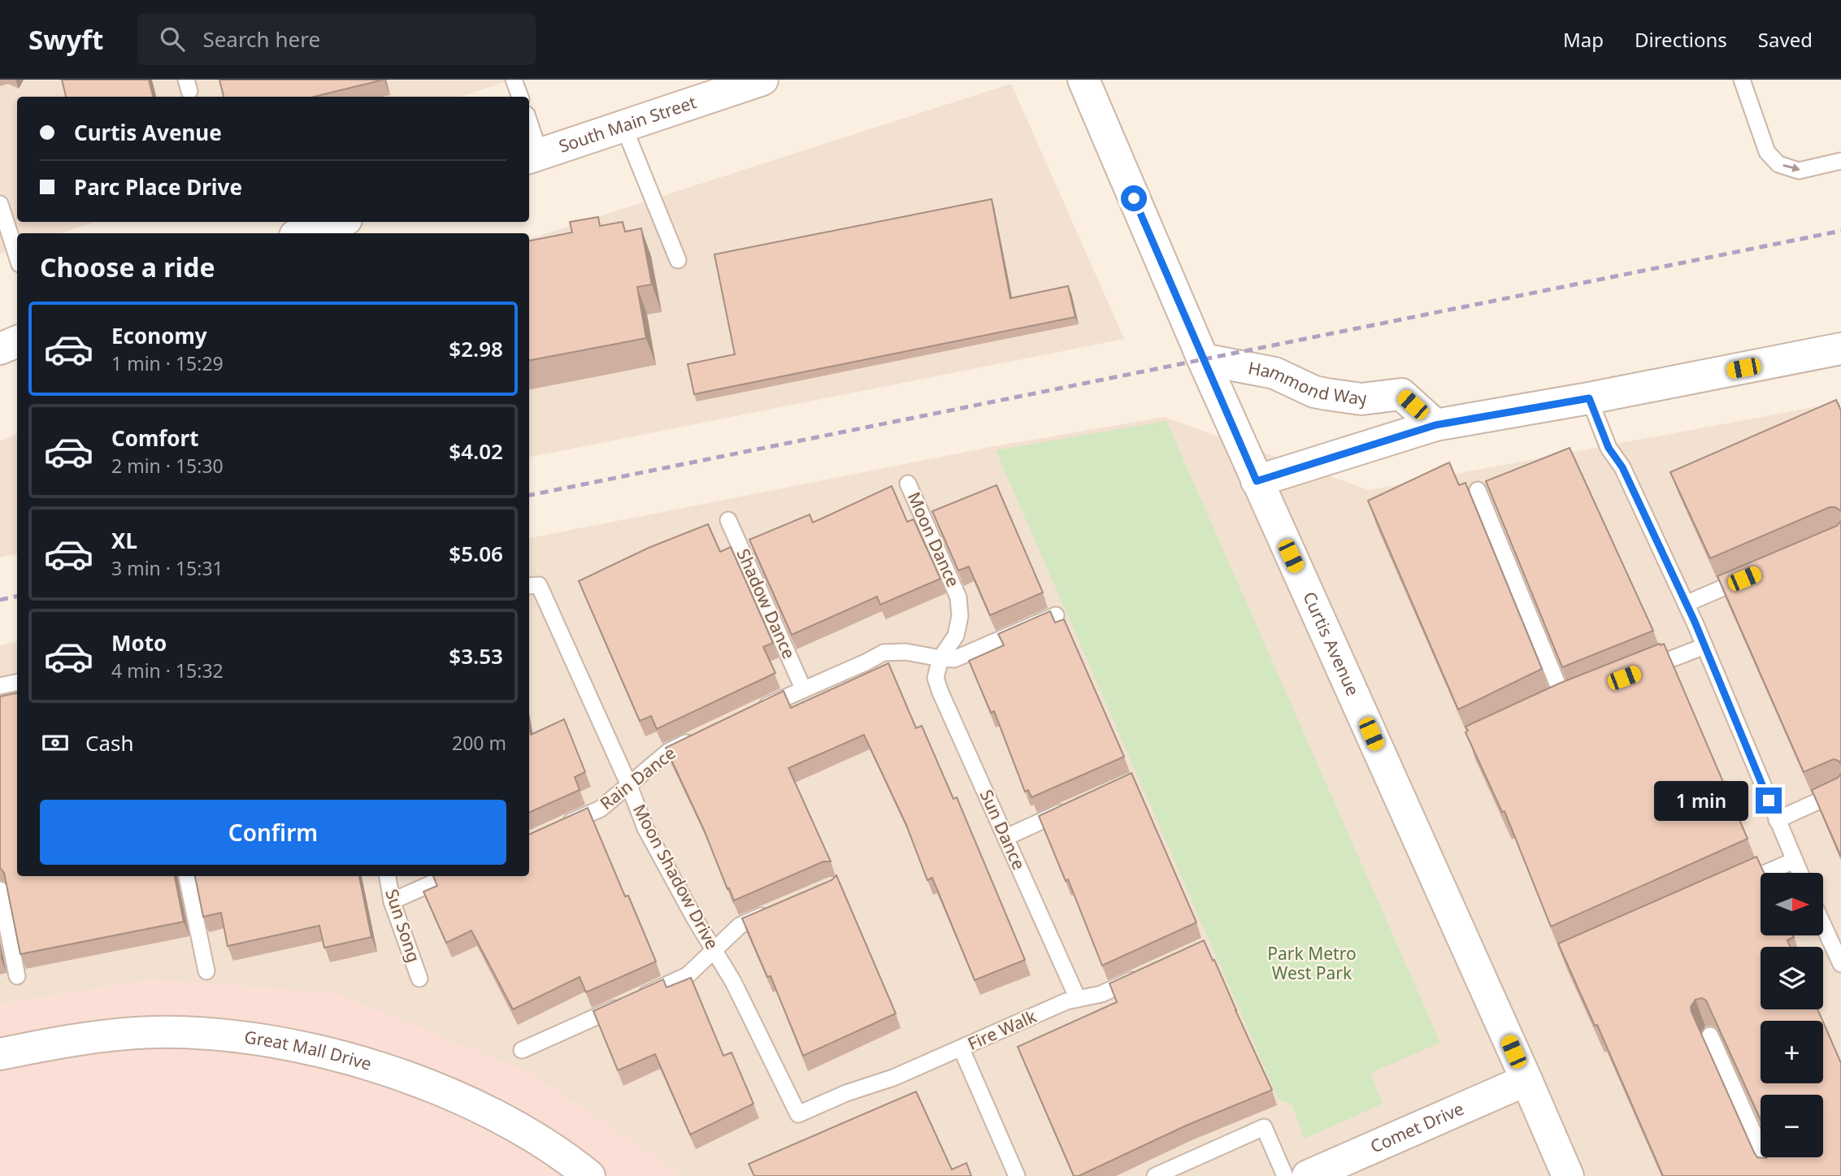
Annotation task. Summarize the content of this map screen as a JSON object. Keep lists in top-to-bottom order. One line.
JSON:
{"streets":{"street":["South Main Street","Hammond Way","Curtis Avenue","Great Mall Drive","Comet Drive"],"lane":["Moon Dance","Shadow Dance","Rain Dance","Sun Dance","Moon Shadow Drive","Sun Song","Fire Walk"]},"crossings":[["Hammond Way","Curtis Avenue"],["Moon Dance","Sun Dance"],["Curtis Avenue","Comet Drive"],["Rain Dance","Moon Shadow Drive"],["Sun Dance","Fire Walk"],["Moon Shadow Drive","Fire Walk"]],"parks":["Park Metro West Park"],"north":"right","page":{"header":"Swyft","search":"Search here","nav":["Map","Directions","Saved"],"banner":["Curtis Avenue","Parc Place Drive"],"heading":"Choose a ride","list":[{"name":"Economy","note":"1 min · 15:29","value":"$2.98"},{"name":"Comfort","note":"2 min · 15:30","value":"$4.02"},{"name":"XL","note":"3 min · 15:31","value":"$5.06"},{"name":"Moto","note":"4 min · 15:32","value":"$3.53"}],"pay":["Cash","200 m"],"bubble":"1 min","buttons":"Confirm","map_buttons":["+","−"]}}
